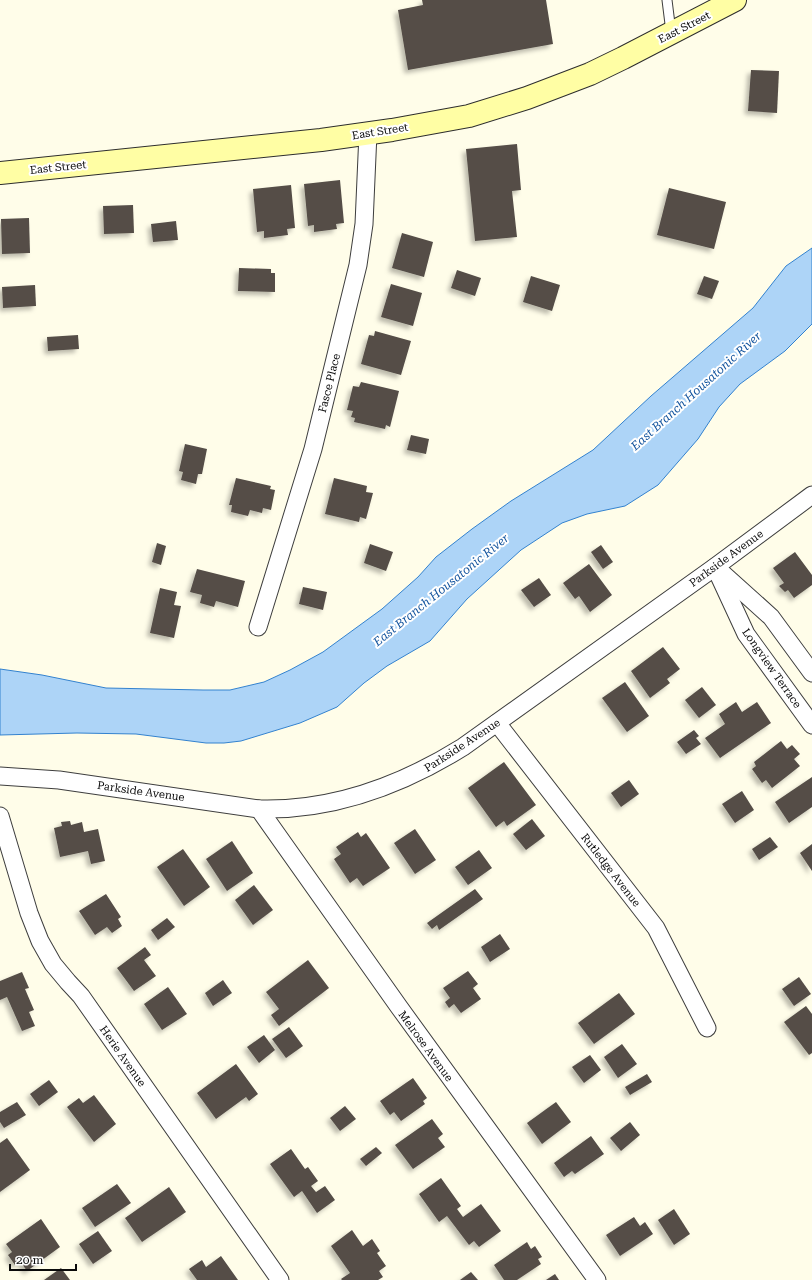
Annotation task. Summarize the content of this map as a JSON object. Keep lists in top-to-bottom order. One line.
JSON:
{"streets":{"street":["East Street","Fasce Place","Parkside Avenue","Longview Terrace","Rutledge Avenue","Melrose Avenue","Herie Avenue"]},"crossings":[["East Street","Fasce Place"],["Parkside Avenue","Longview Terrace"],["Parkside Avenue","Rutledge Avenue"],["Parkside Avenue","Melrose Avenue"]],"water":["East Branch Housatonic River"],"scale_bar":"20 m"}
